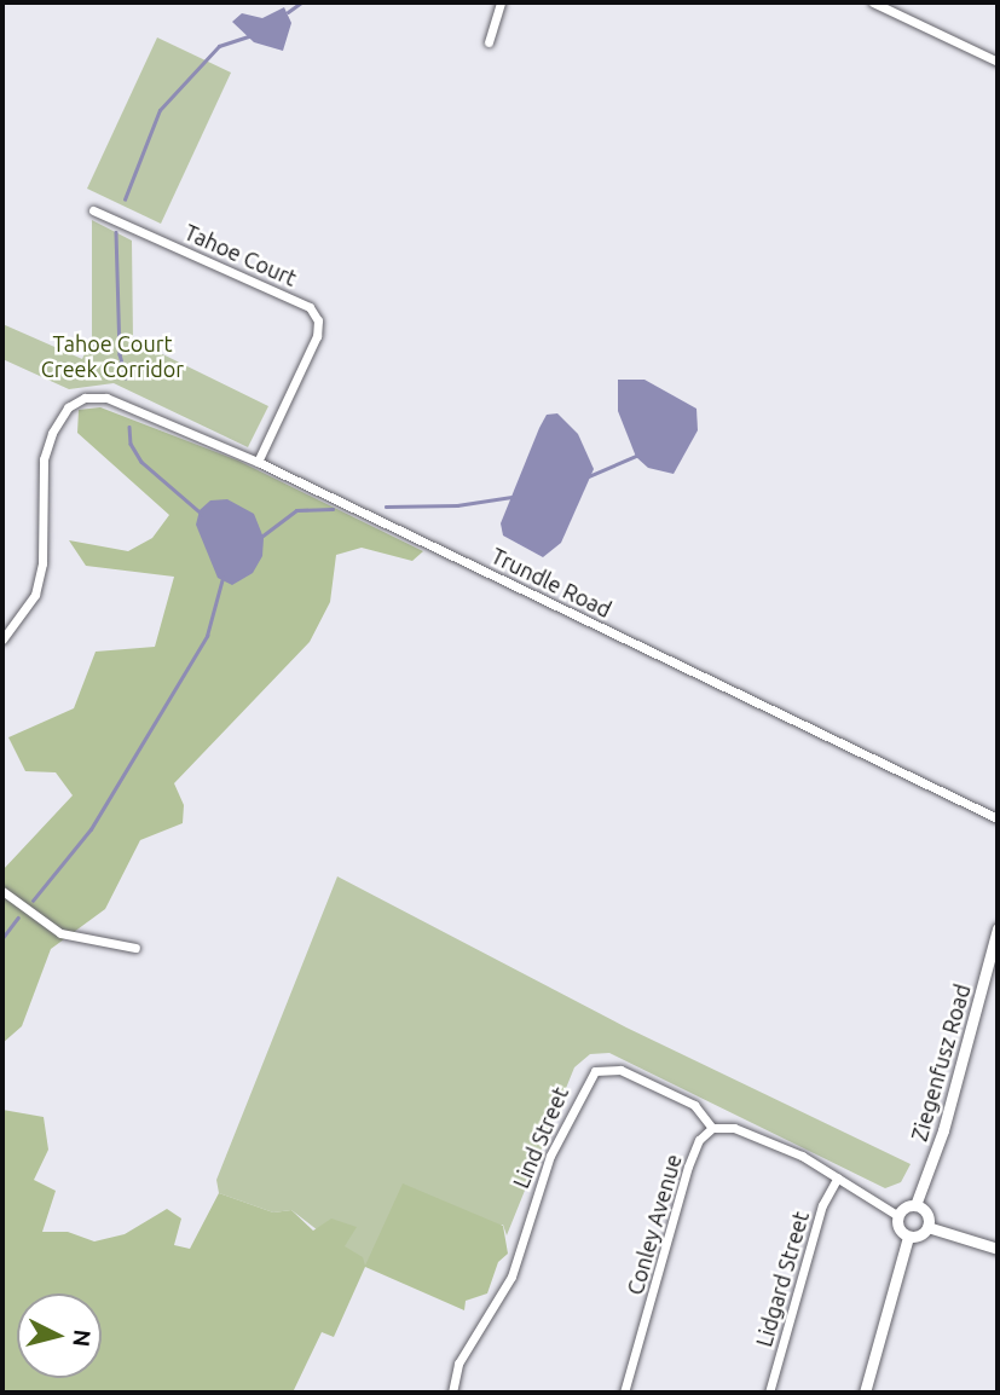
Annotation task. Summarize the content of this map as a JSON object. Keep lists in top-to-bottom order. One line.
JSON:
{"streets":{"street":["Tahoe Court","Trundle Road","Ziegenfusz Road","Lind Street","Conley Avenue","Lidgard Street"]},"crossings":[["Tahoe Court","Trundle Road"],["Lind Street","Conley Avenue"]],"parks":["Tahoe Court Creek Corridor"],"north":"right"}
